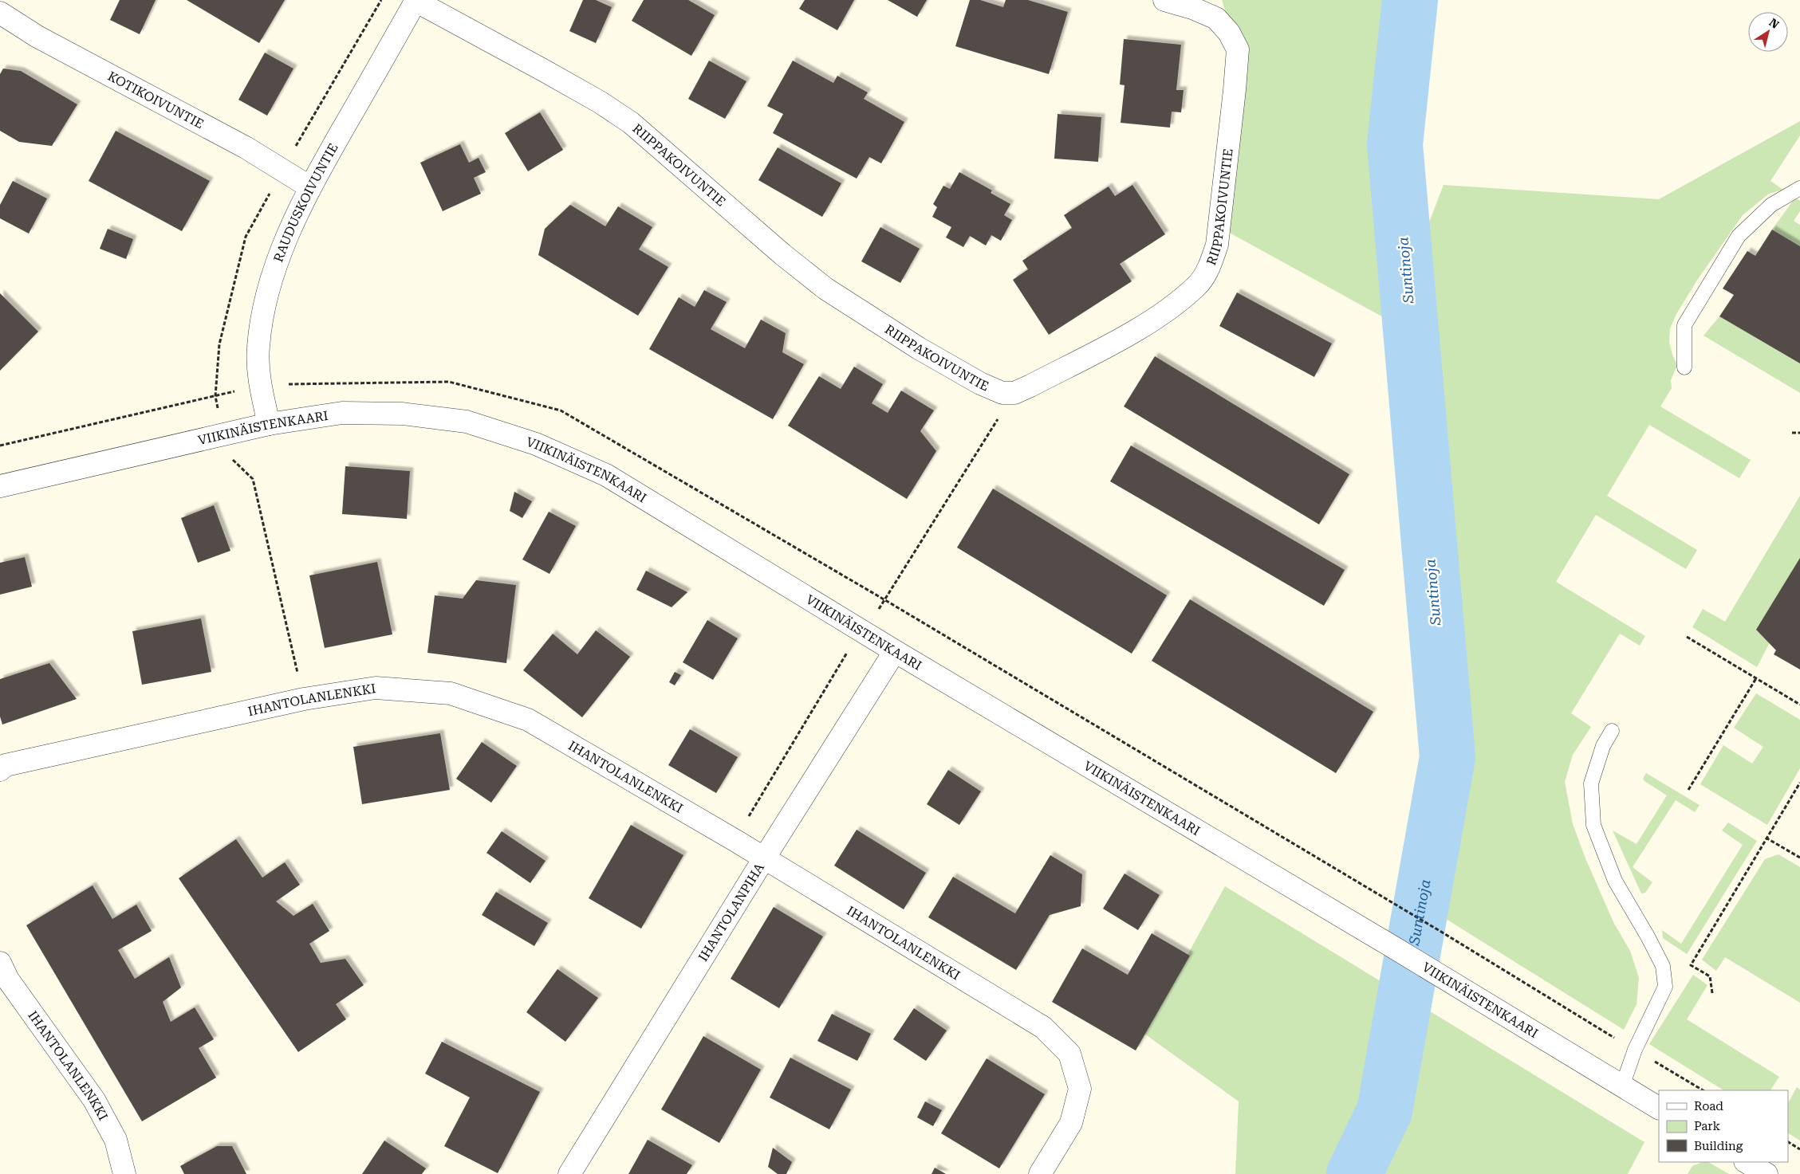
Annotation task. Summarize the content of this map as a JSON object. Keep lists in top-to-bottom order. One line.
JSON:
{"streets":{"street":["KOTIKOIVUNTIE","RIIPPAKOIVUNTIE","RAUDUSKOIVUNTIE","VIIKINÄISTENKAARI","IHANTOLANLENKKI","IHANTOLANPIHA"]},"crossings":[["KOTIKOIVUNTIE","RAUDUSKOIVUNTIE"],["RIIPPAKOIVUNTIE","RAUDUSKOIVUNTIE"],["RAUDUSKOIVUNTIE","VIIKINÄISTENKAARI"],["VIIKINÄISTENKAARI","IHANTOLANPIHA"],["IHANTOLANLENKKI","IHANTOLANPIHA"]],"water":["Suntinoja"],"legend":["Road","Park","Building"],"north":"top right"}
